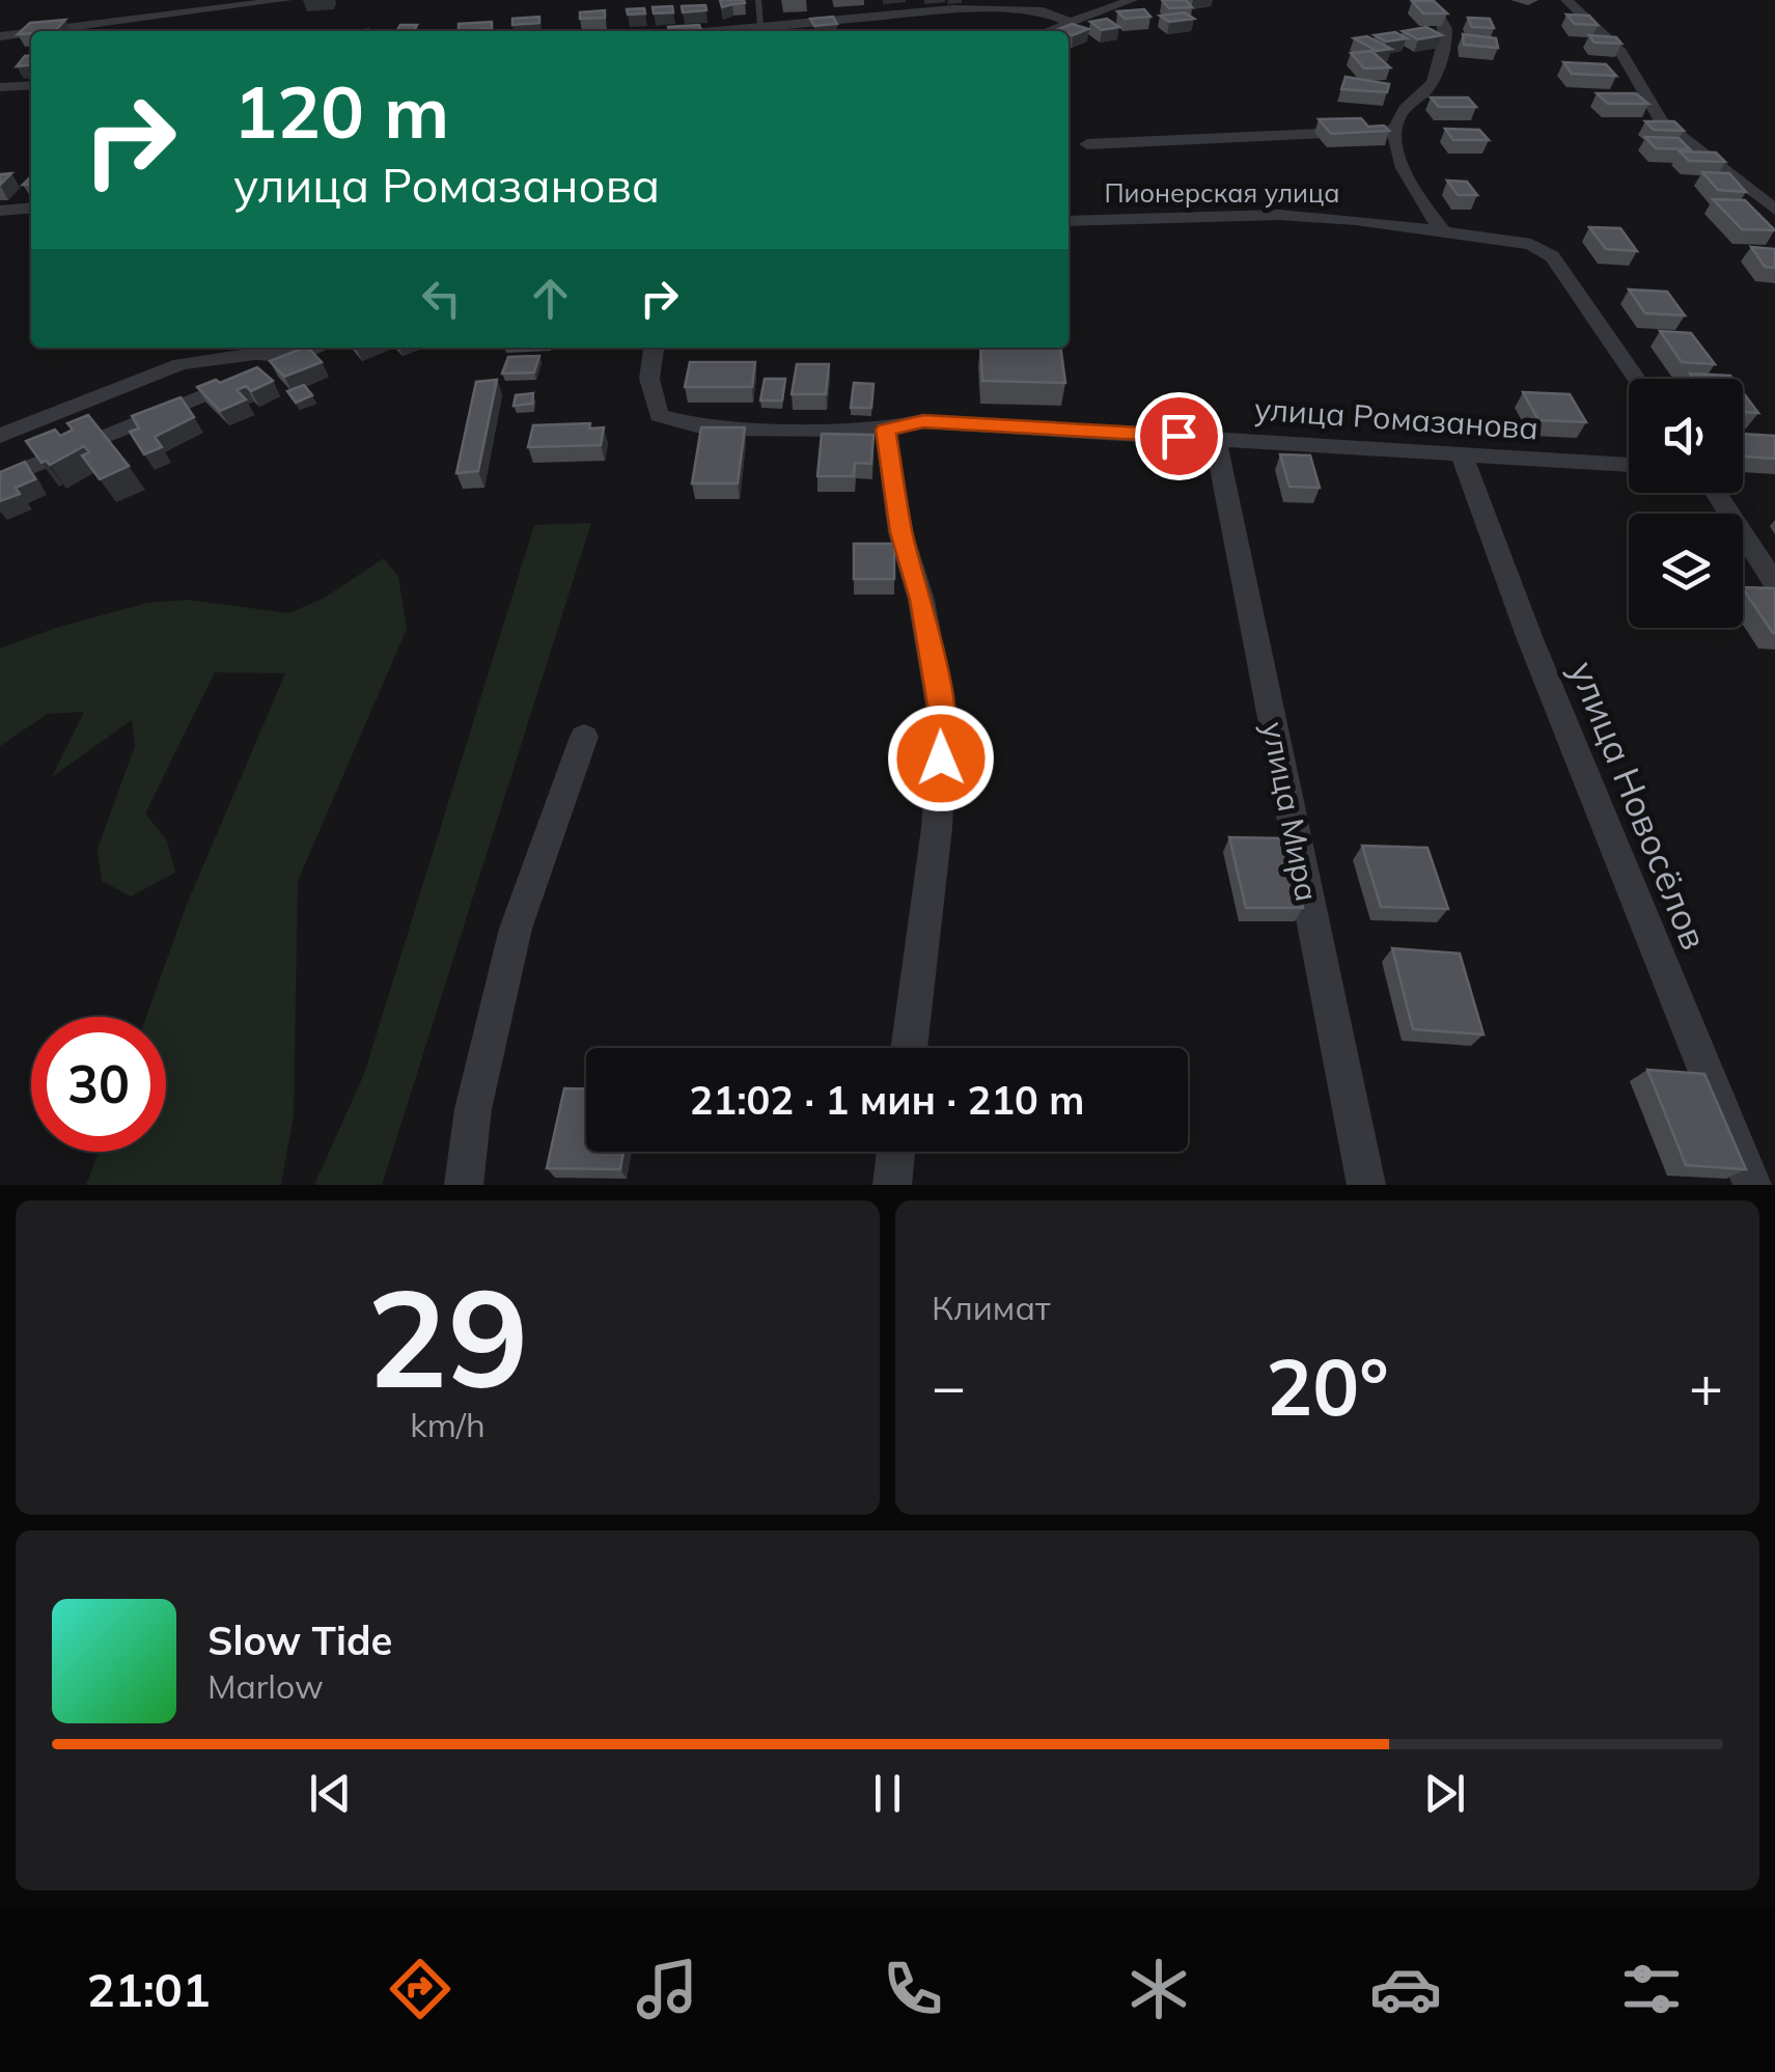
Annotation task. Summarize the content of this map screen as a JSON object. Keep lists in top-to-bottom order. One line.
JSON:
{"streets":{"street":["Пионерская улица","улица Ромазанова","улица Новосёлов","улица Мира"]},"crossings":[["улица Ромазанова","улица Новосёлов"],["улица Ромазанова","улица Мира"]],"page":{"turn":["120 m","улица Ромазанова"],"limit":"30","trip":"21:02 · 1 мин · 210 m","tile":[["29","km/h"],"Климат"],"heat":["−","20°","+"],"song":["Slow Tide","Marlow"],"tabs":"21:01"}}
